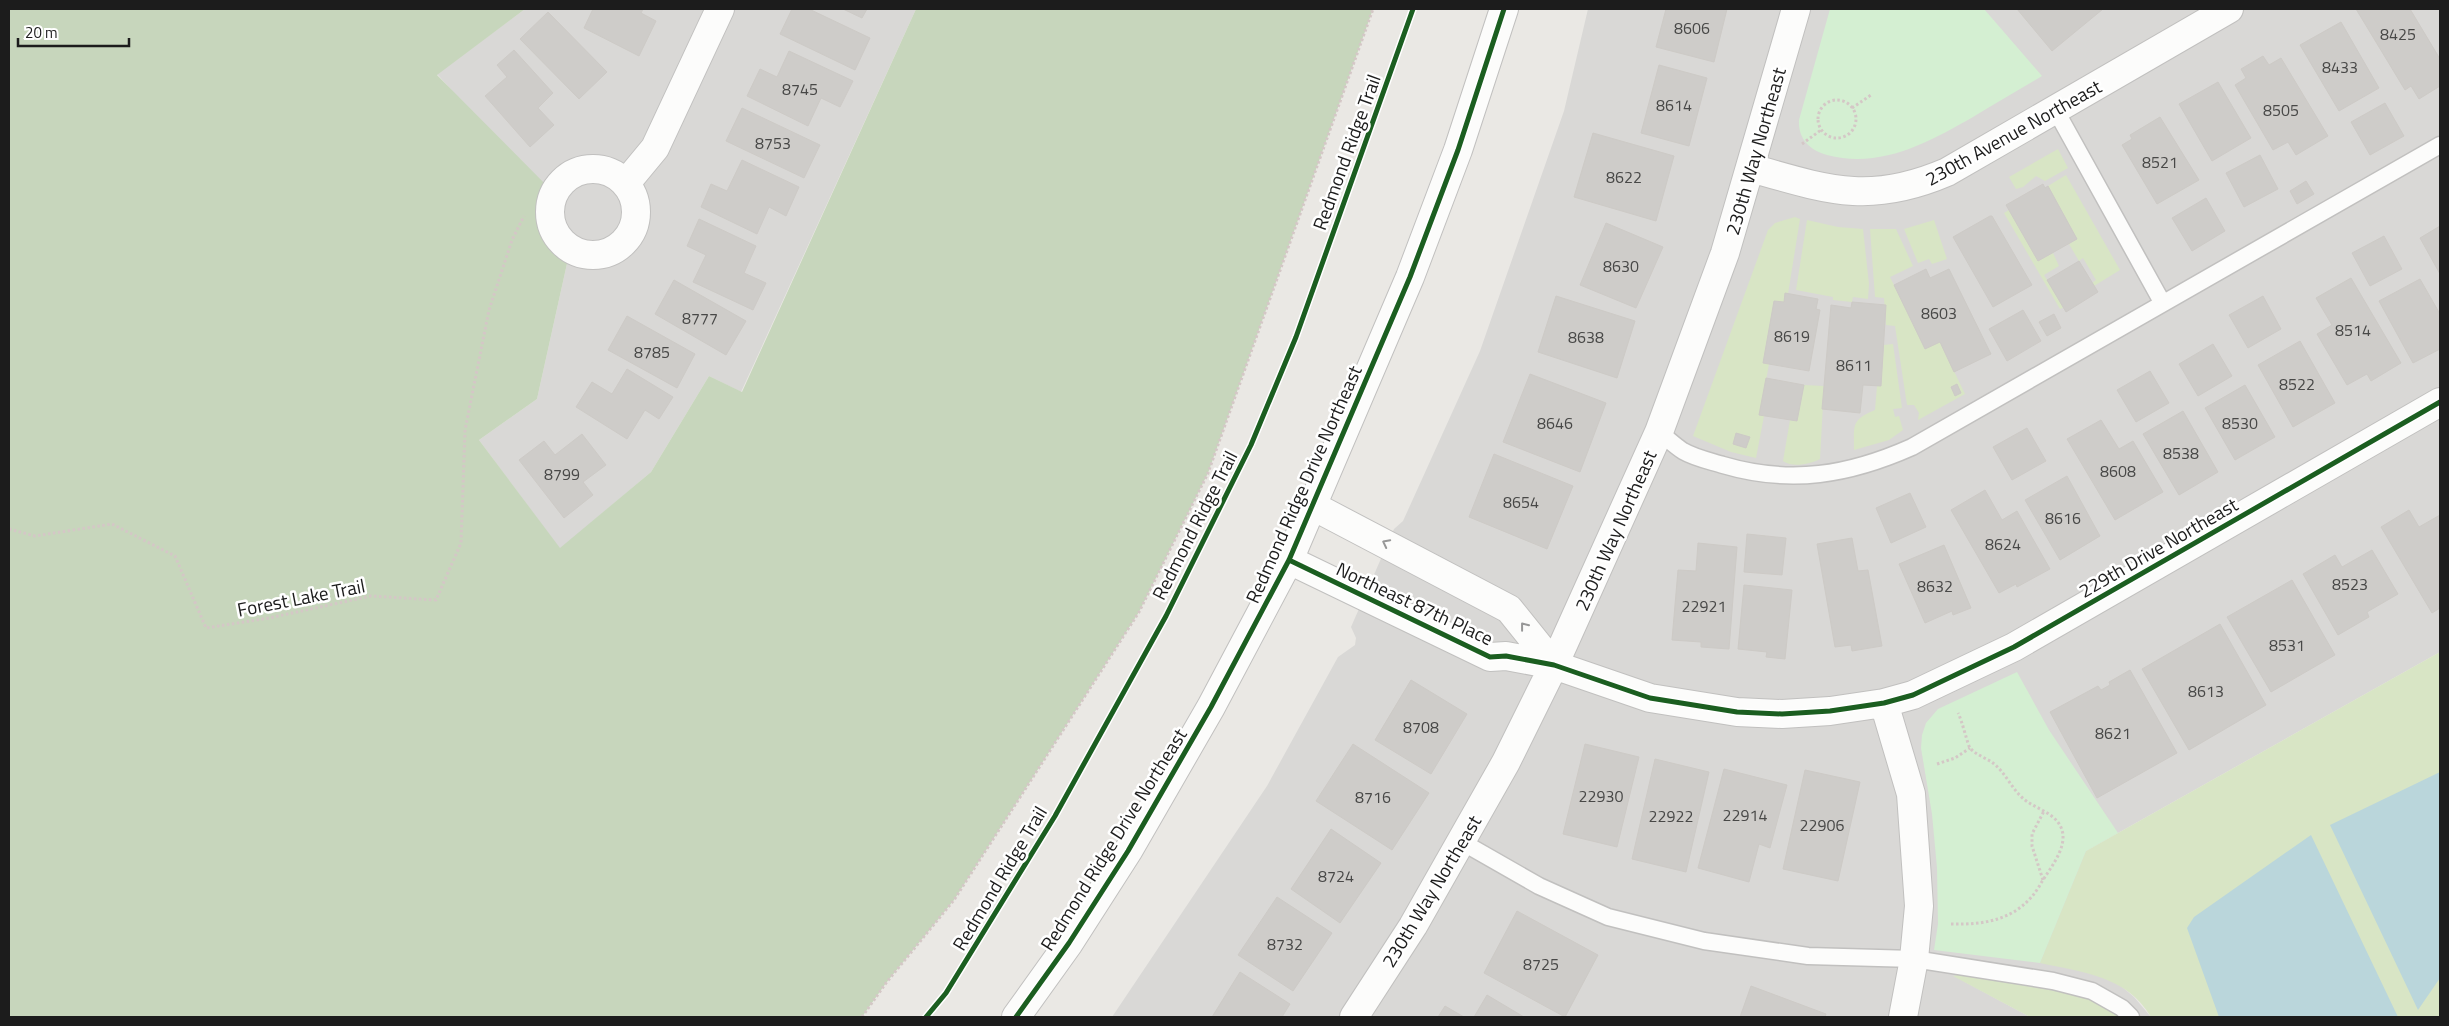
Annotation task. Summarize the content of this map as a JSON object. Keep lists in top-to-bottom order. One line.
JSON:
{"streets":{"street":["230th Avenue Northeast","230th Way Northeast","Redmond Ridge Drive Northeast","229th Drive Northeast","Northeast 87th Place"],"path":["Forest Lake Trail"],"cycle path":["Redmond Ridge Trail"]},"crossings":[["230th Avenue Northeast","230th Way Northeast"],["230th Way Northeast","Northeast 87th Place"],["Redmond Ridge Drive Northeast","Northeast 87th Place"],["229th Drive Northeast","Northeast 87th Place"]],"house_numbers":["8606","8425","8433","8745","8614","8505","8753","8521","8622","8630","8603","8777","8514","8619","8638","8785","8611","8522","8646","8530","8538","8608","8799","8654","8616","8624","8523","8632","22921","8531","8613","8708","8621","22930","8716","22914","22922","22906","8724","8732","8725"],"scale_bar":"20 m"}
